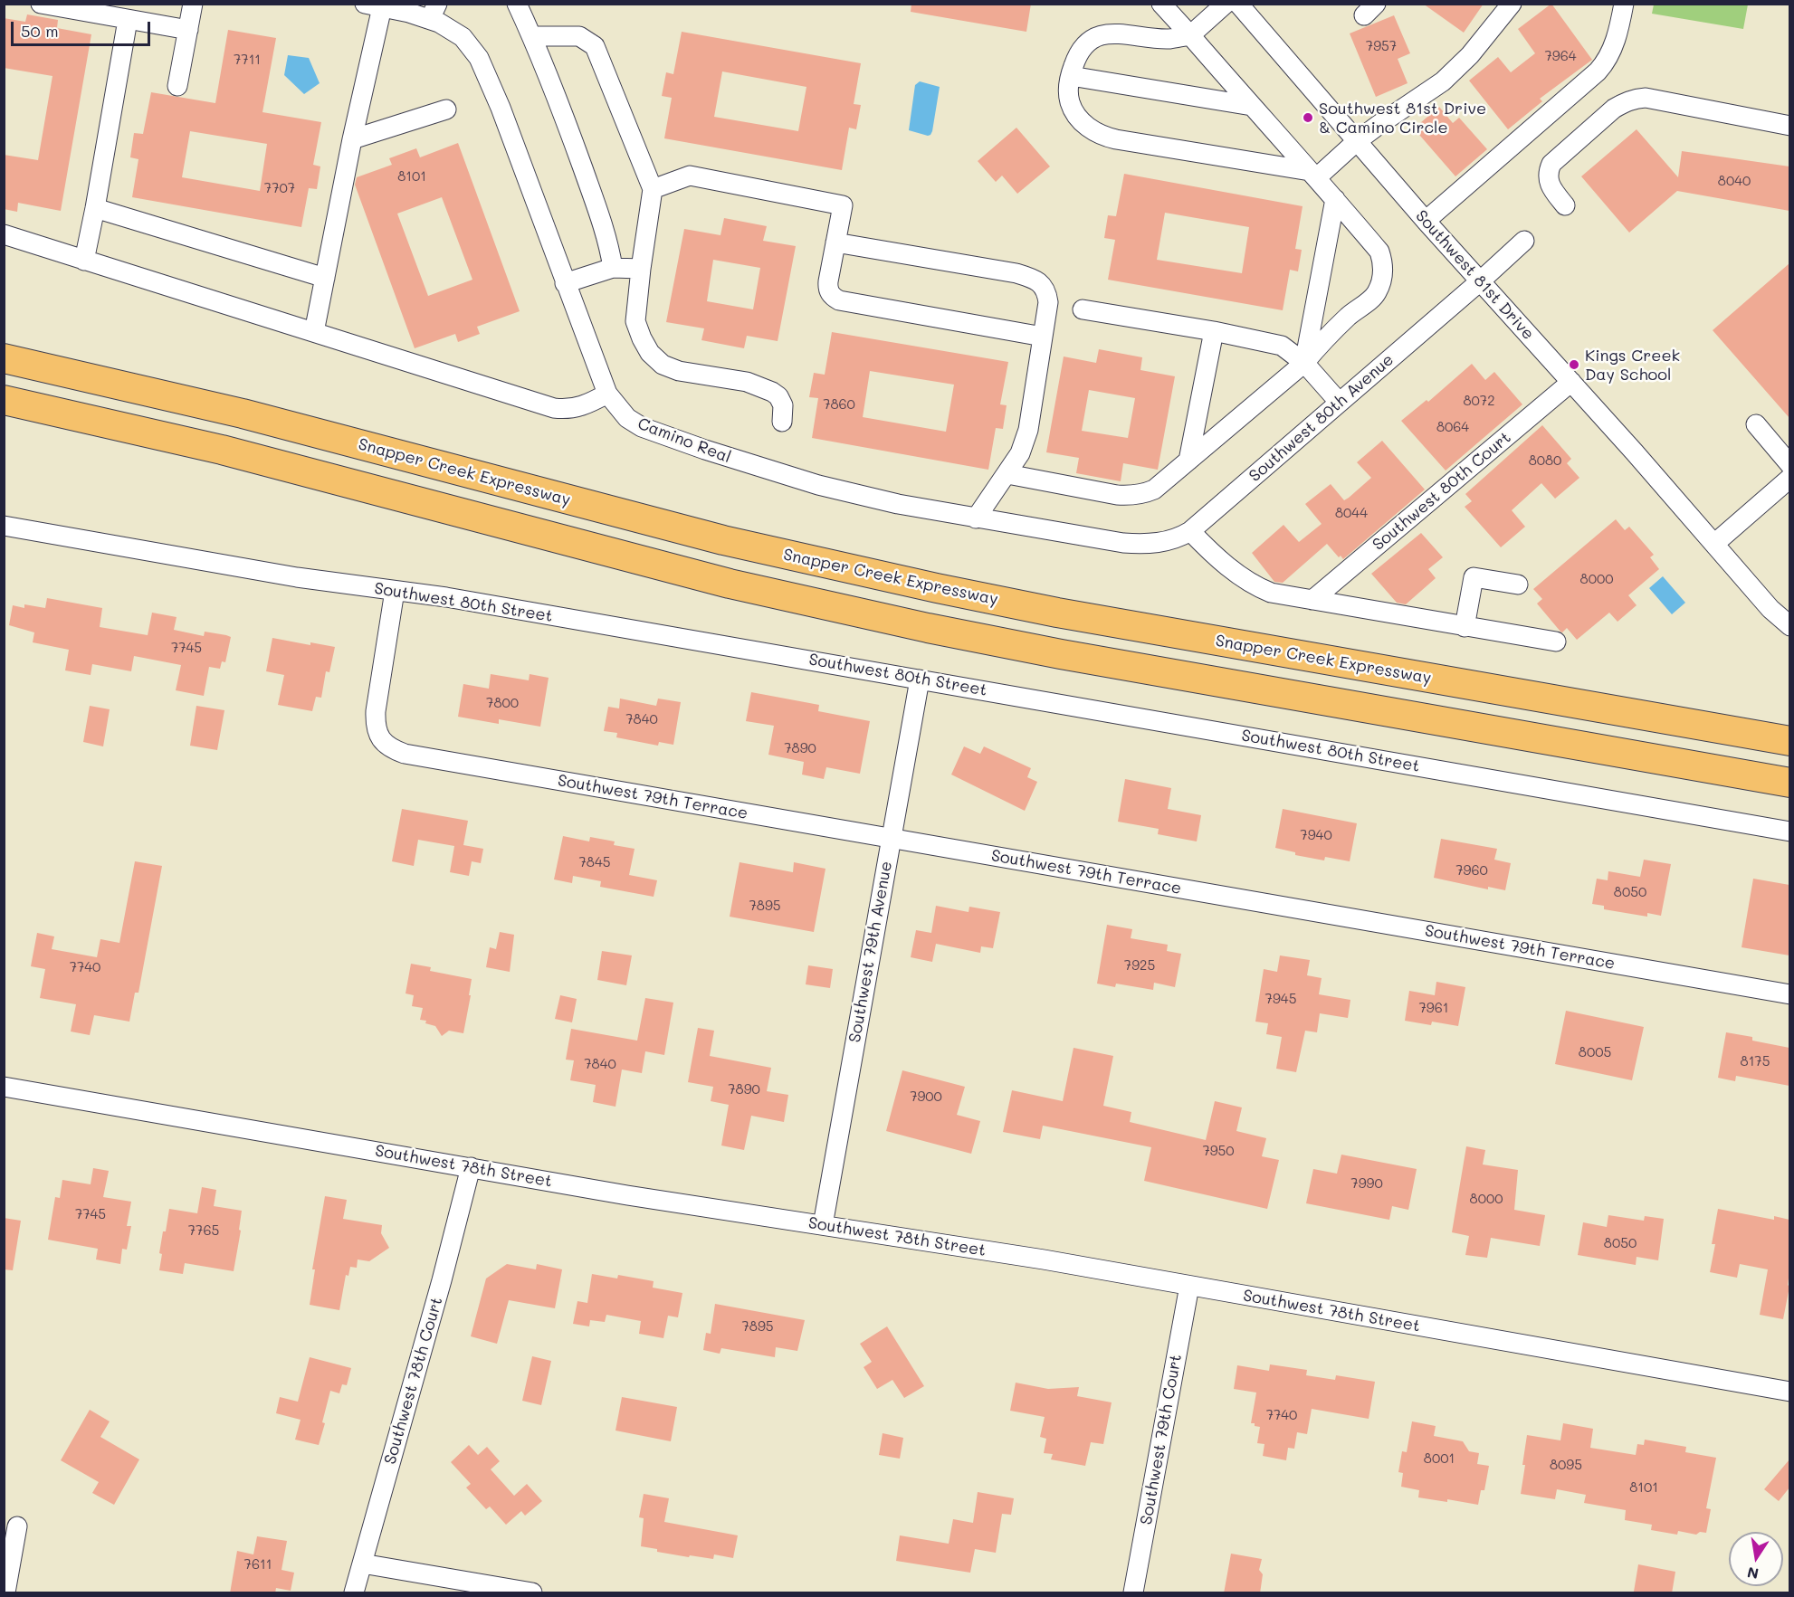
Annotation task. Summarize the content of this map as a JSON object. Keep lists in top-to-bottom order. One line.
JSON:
{"streets":{"highway":["Snapper Creek Expressway"],"street":["Southwest 81st Drive","Southwest 80th Avenue","Camino Real","Southwest 80th Court","Southwest 80th Street","Southwest 79th Terrace","Southwest 79th Avenue","Southwest 78th Street","Southwest 78th Court","Southwest 79th Court"]},"crossings":[["Southwest 81st Drive","Southwest 80th Avenue"],["Southwest 81st Drive","Southwest 80th Court"],["Southwest 80th Avenue","Camino Real"],["Southwest 80th Street","Southwest 79th Terrace"],["Southwest 80th Street","Southwest 79th Avenue"],["Southwest 79th Terrace","Southwest 79th Avenue"],["Southwest 79th Avenue","Southwest 78th Street"],["Southwest 78th Street","Southwest 78th Court"],["Southwest 78th Street","Southwest 79th Court"]],"places":["Southwest 81st Drive & Camino Circle","Kings Creek Day School"],"house_numbers":["7957","7964","7711","8101","8040","7707","8072","7860","8064","8080","8044","8000","7745","7800","7840","7890","7940","7845","7960","8050","7895","7925","7740","7945","7961","8005","8175","7840","7890","7900","7950","7990","8000","7745","7765","8050","7895","7740","8001","8095","8101","7611"],"scale_bar":"50 m","north":"bottom"}
